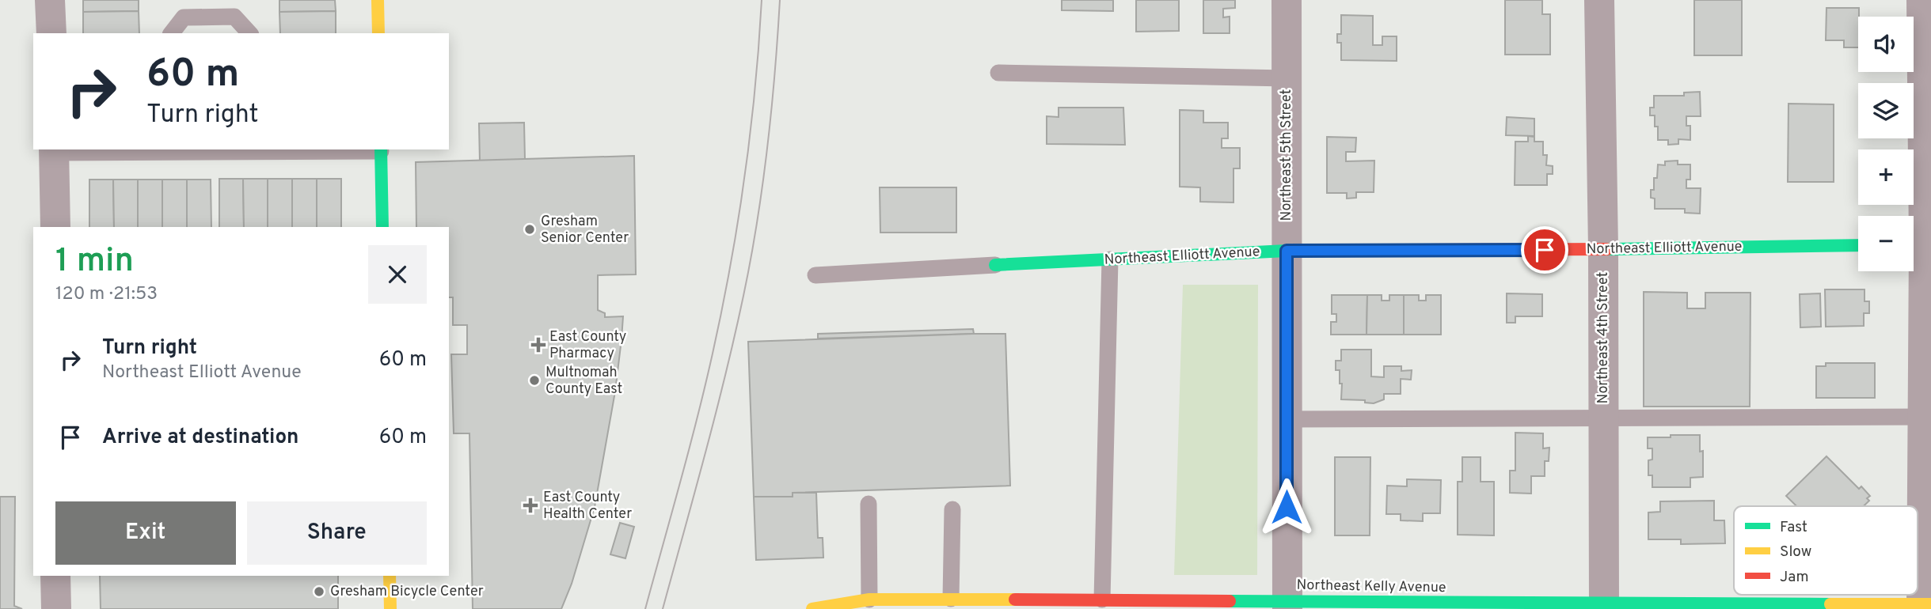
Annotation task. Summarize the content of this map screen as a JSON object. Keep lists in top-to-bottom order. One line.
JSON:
{"streets":{"street":["Northeast 5th Street","Northeast Elliott Avenue","Northeast 4th Street","Northeast Kelly Avenue"]},"crossings":[["Northeast 5th Street","Northeast Elliott Avenue"],["Northeast 5th Street","Northeast Kelly Avenue"],["Northeast Elliott Avenue","Northeast 4th Street"],["Northeast 4th Street","Northeast Kelly Avenue"]],"places":{"other":["Gresham Senior Center","Multnomah County East","Gresham Bicycle Center"],"health":["East County Pharmacy","East County Health Center"]},"legend":["Fast","Slow","Jam"],"page":{"map_buttons":["+","−"],"turn":["60 m","Turn right"],"heading":["1 min","120 m · 21:53"],"list":[{"name":"Turn right","note":"Northeast Elliott Avenue","value":"60 m"},{"name":"Arrive at destination","value":"60 m"}],"buttons":["Exit","Share"]}}
